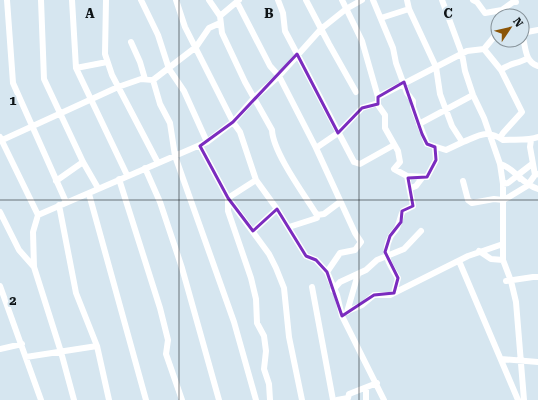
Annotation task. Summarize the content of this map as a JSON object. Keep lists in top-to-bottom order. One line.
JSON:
{"north":"top right","grid":{"columns":["A","B","C"],"rows":["1","2"]}}
